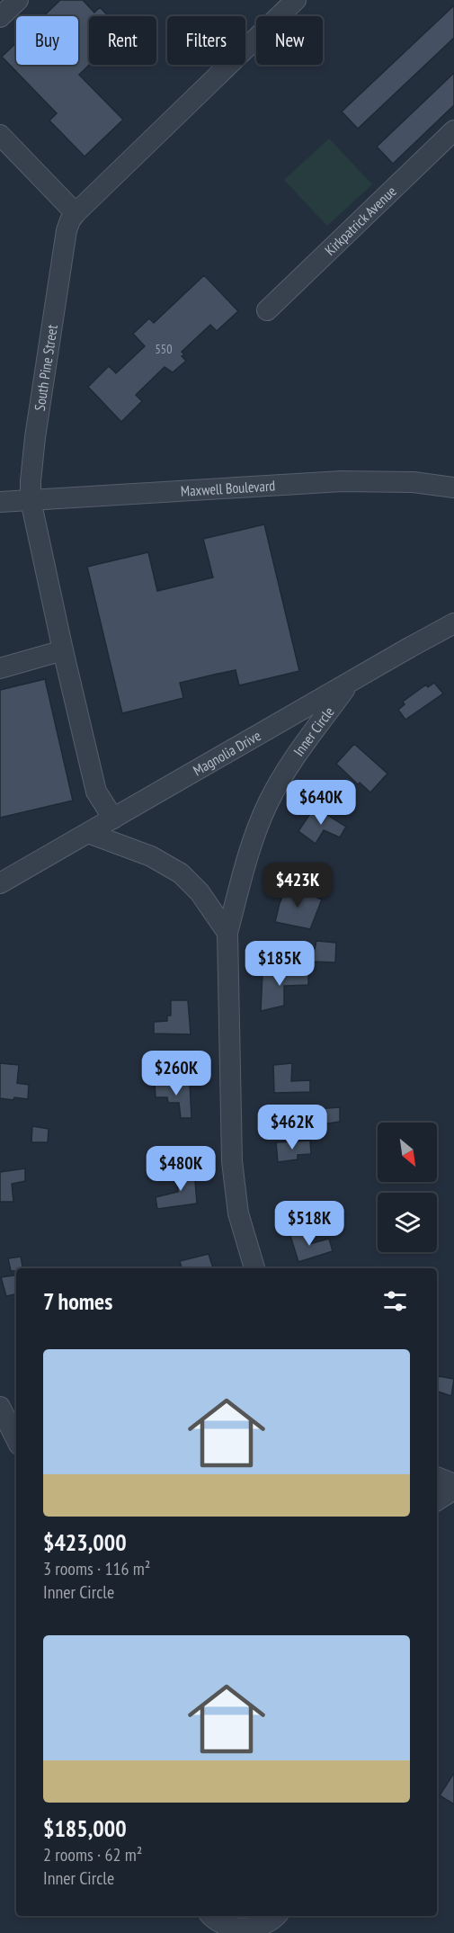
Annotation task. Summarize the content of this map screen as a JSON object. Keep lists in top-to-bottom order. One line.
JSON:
{"streets":{"street":["Kirkpatrick Avenue","South Pine Street","Maxwell Boulevard","Inner Circle","Magnolia Drive"]},"crossings":[["South Pine Street","Maxwell Boulevard"],["South Pine Street","Magnolia Drive"],["Inner Circle","Magnolia Drive"]],"house_numbers":["550"],"north":"bottom right","page":{"chip":["Buy","Rent","Filters","New"],"price":["$640K","$423K","$185K","$260K","$462K","$480K","$518K"],"heading":"7 homes","list":[{"name":"$423,000","note":"3 rooms · 116 m² · Inner Circle"},{"name":"$185,000","note":"2 rooms · 62 m² · Inner Circle"}]}}
